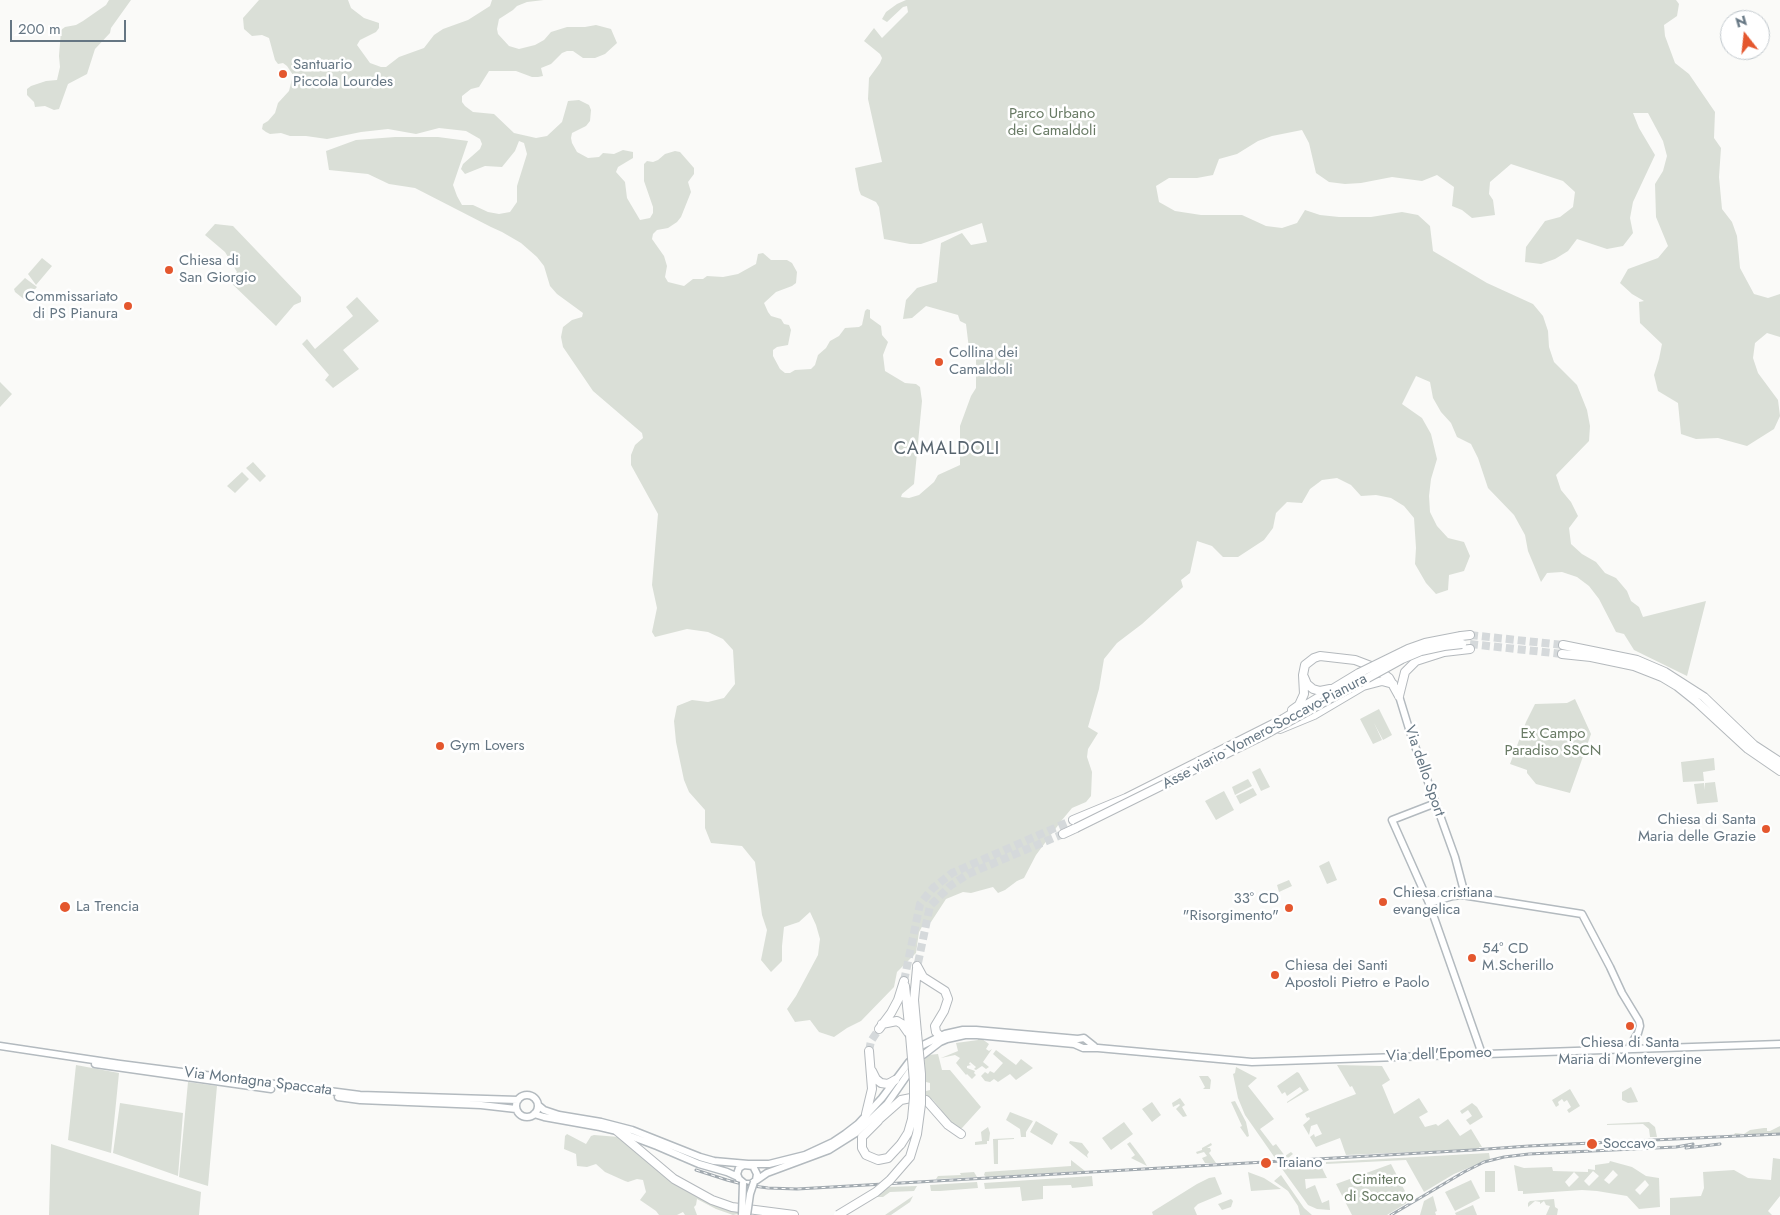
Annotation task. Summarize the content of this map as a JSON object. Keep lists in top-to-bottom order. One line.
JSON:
{"streets":{"highway":["Asse viario Vomero-Soccavo-Pianura"],"street":["Via dello Sport","Via dell'Epomeo","Via Montagna Spaccata"]},"crossings":[["Asse viario Vomero-Soccavo-Pianura","Via dello Sport"]],"districts":["CAMALDOLI"],"parks":["Parco Urbano dei Camaldoli","Ex Campo Paradiso SSCN","Cimitero di Soccavo"],"places":["Santuario Piccola Lourdes","Chiesa di San Giorgio","Commissariato di PS Pianura","Collina dei Camaldoli","Gym Lovers","Chiesa di Santa Maria delle Grazie","Chiesa cristiana evangelica","La Trencia","33° CD \"Risorgimento\"","54° CD M.Scherillo","Chiesa dei Santi Apostoli Pietro e Paolo","Chiesa di Santa Maria di Montevergine","Soccavo","Traiano"],"scale_bar":"200 m","north":"top"}
